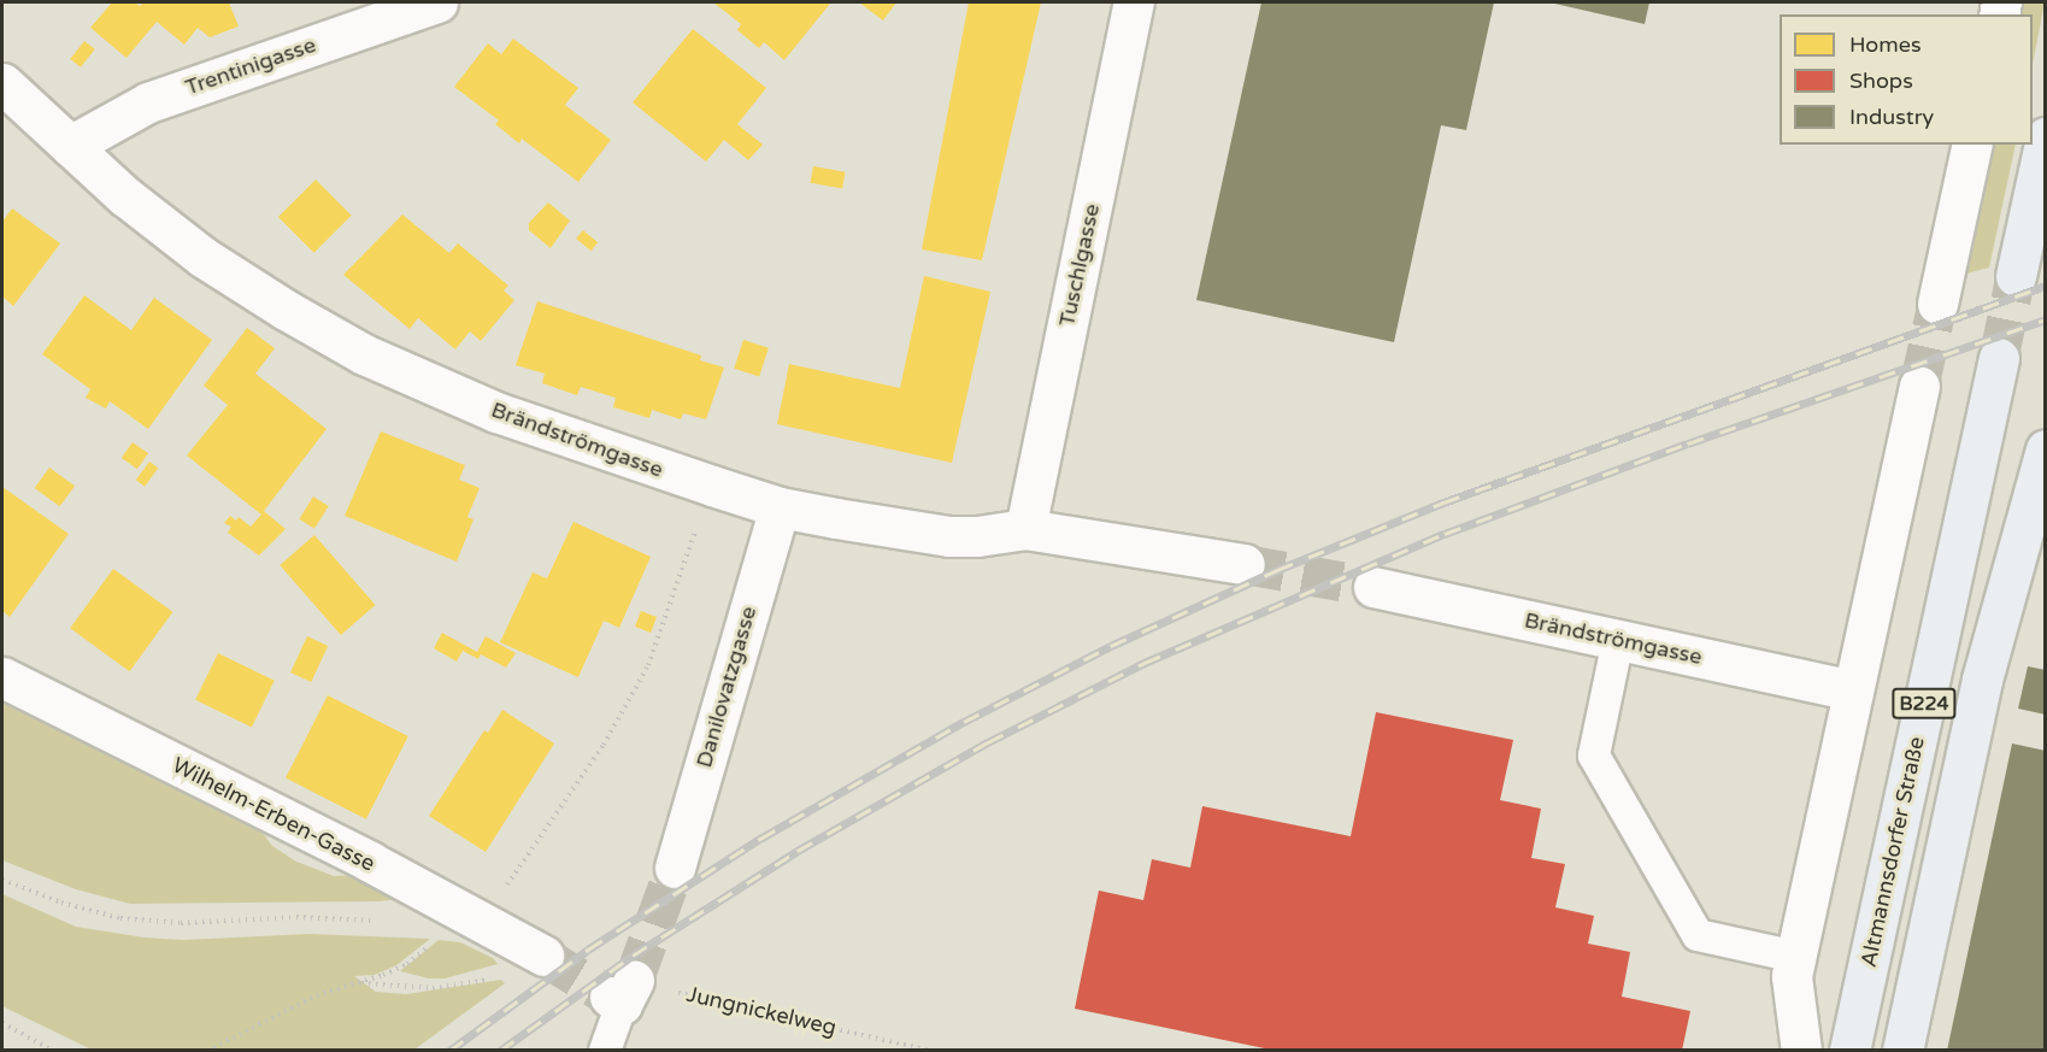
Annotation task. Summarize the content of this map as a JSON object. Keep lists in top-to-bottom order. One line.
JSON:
{"streets":{"main road":["B224","Altmannsdorfer Straße"],"street":["Trentinigasse","Tuschlgasse","Brändströmgasse","Danilovatzgasse","Wilhelm-Erben-Gasse"],"path":["Jungnickelweg"]},"crossings":[["Trentinigasse","Brändströmgasse"],["Tuschlgasse","Brändströmgasse"],["Brändströmgasse","Danilovatzgasse"]],"legend":["Homes","Shops","Industry"]}
